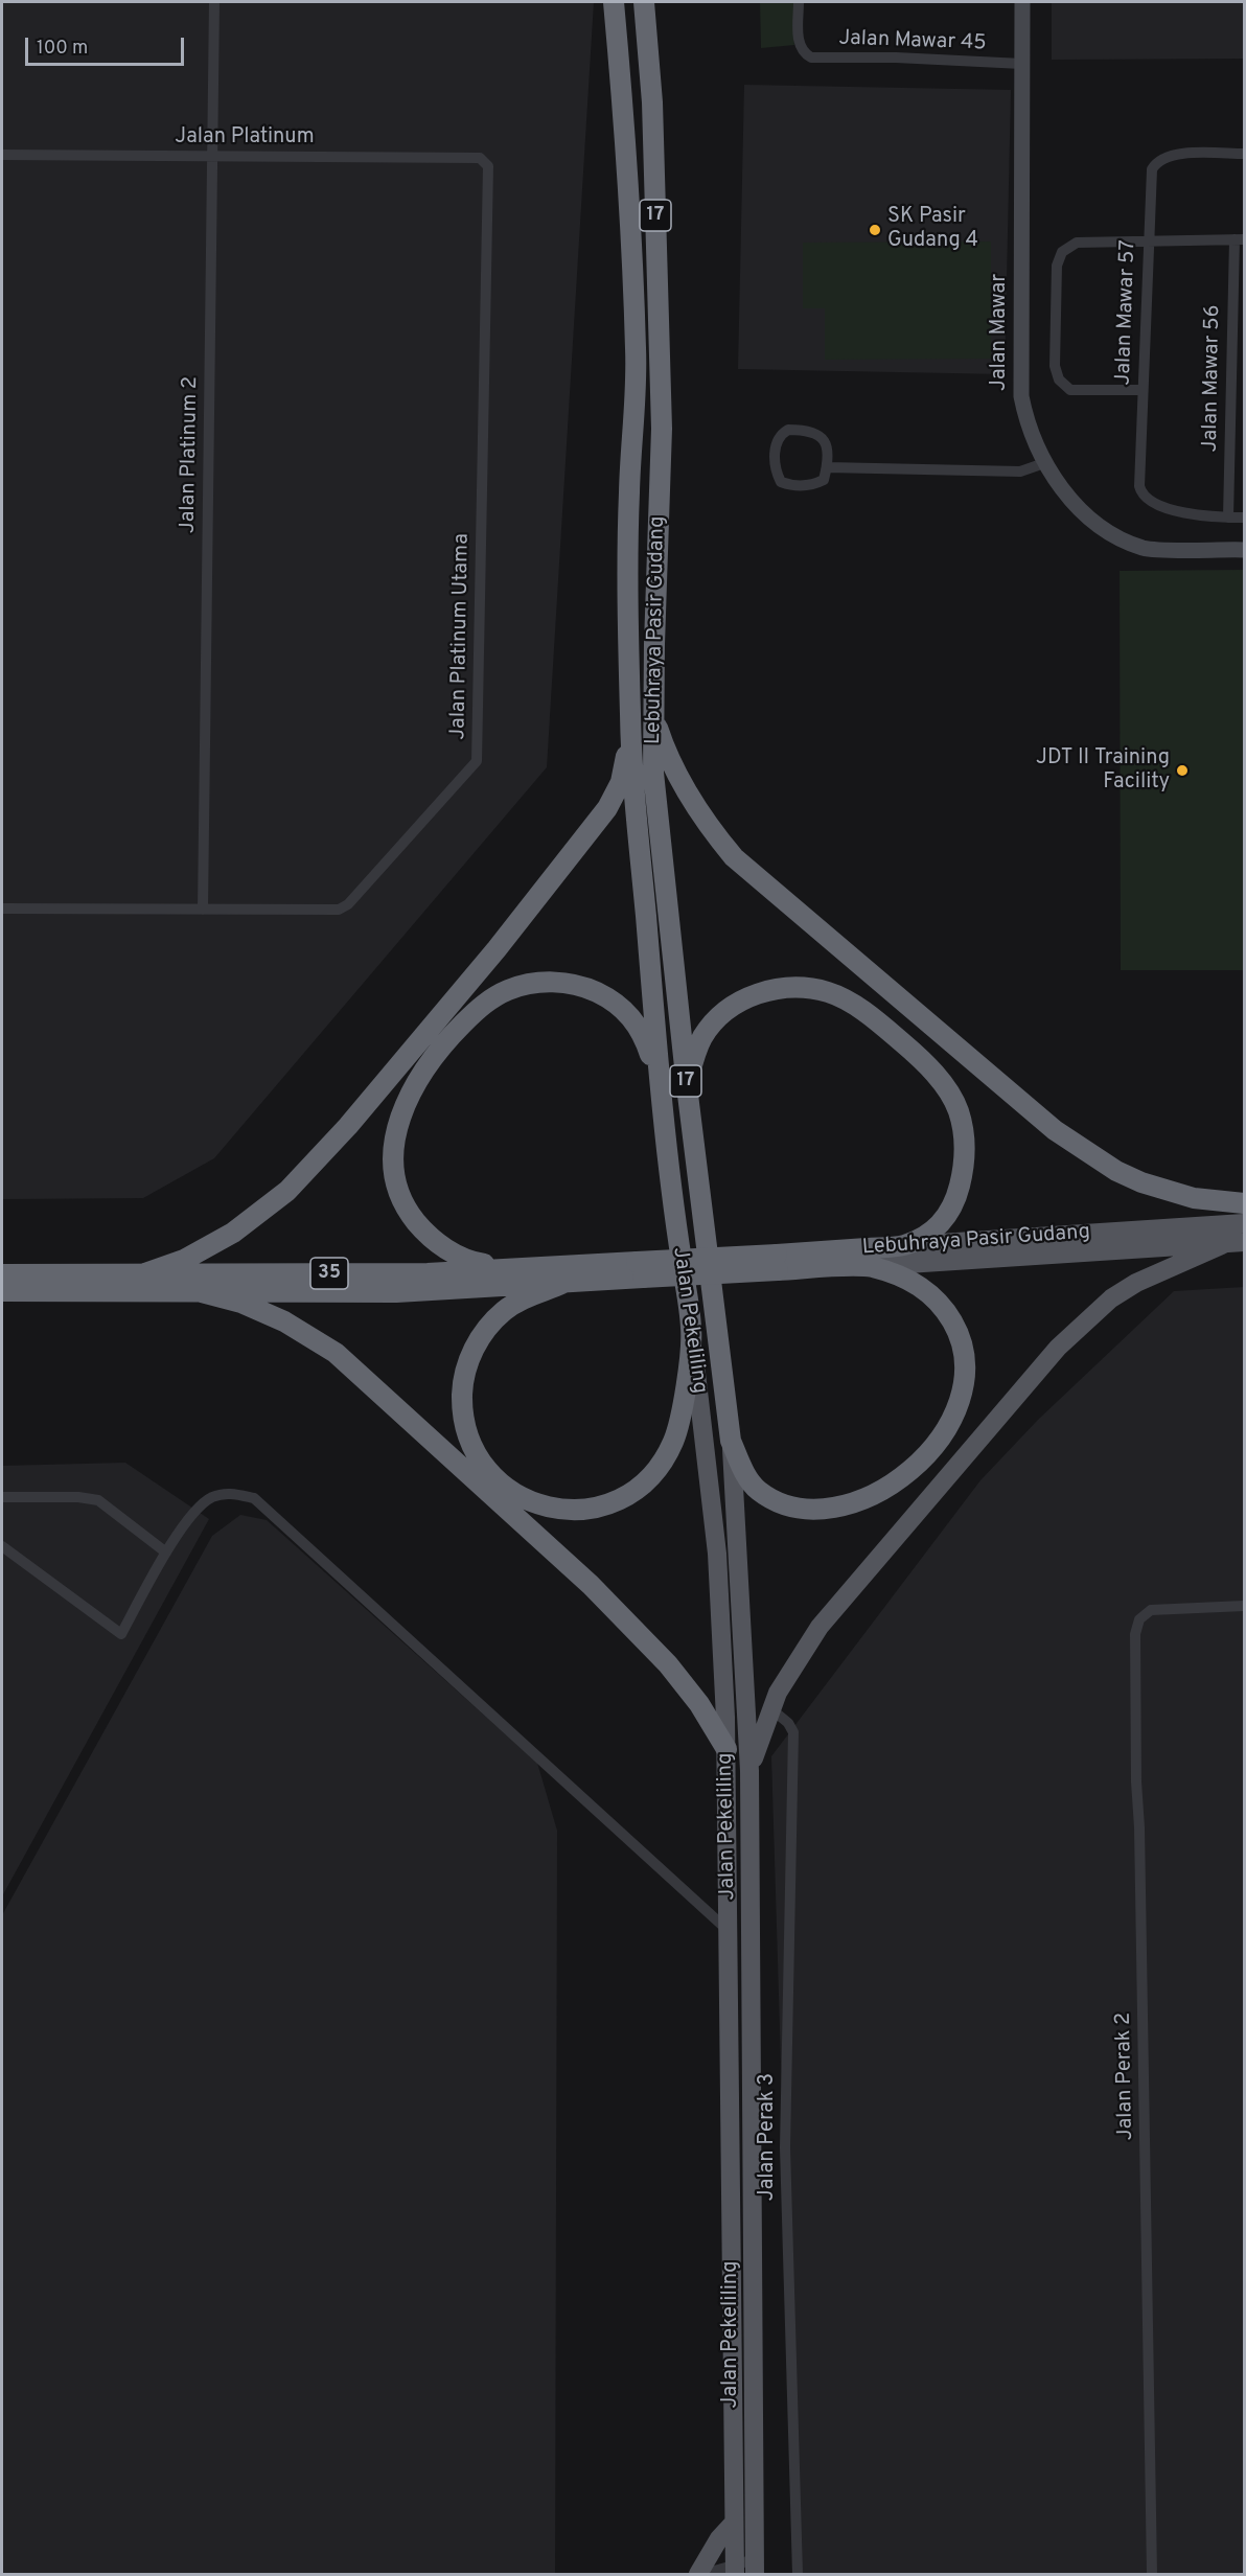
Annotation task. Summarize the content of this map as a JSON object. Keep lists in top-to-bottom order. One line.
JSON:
{"streets":{"highway":["17","Lebuhraya Pasir Gudang","35","Jalan Pekeliling"],"street":["Jalan Mawar 45","Jalan Platinum","Jalan Mawar 57","Jalan Mawar","Jalan Mawar 56","Jalan Platinum 2","Jalan Platinum Utama","Jalan Perak 2","Jalan Perak 3"]},"crossings":[["Jalan Mawar 45","Jalan Mawar"],["Jalan Platinum","Jalan Platinum 2"],["Jalan Platinum","Jalan Platinum Utama"],["Jalan Mawar 57","Jalan Mawar 56"],["Jalan Platinum 2","Jalan Platinum Utama"],["Lebuhraya Pasir Gudang","Jalan Pekeliling"]],"places":["SK Pasir Gudang 4","JDT II Training Facility"],"scale_bar":"100 m"}
